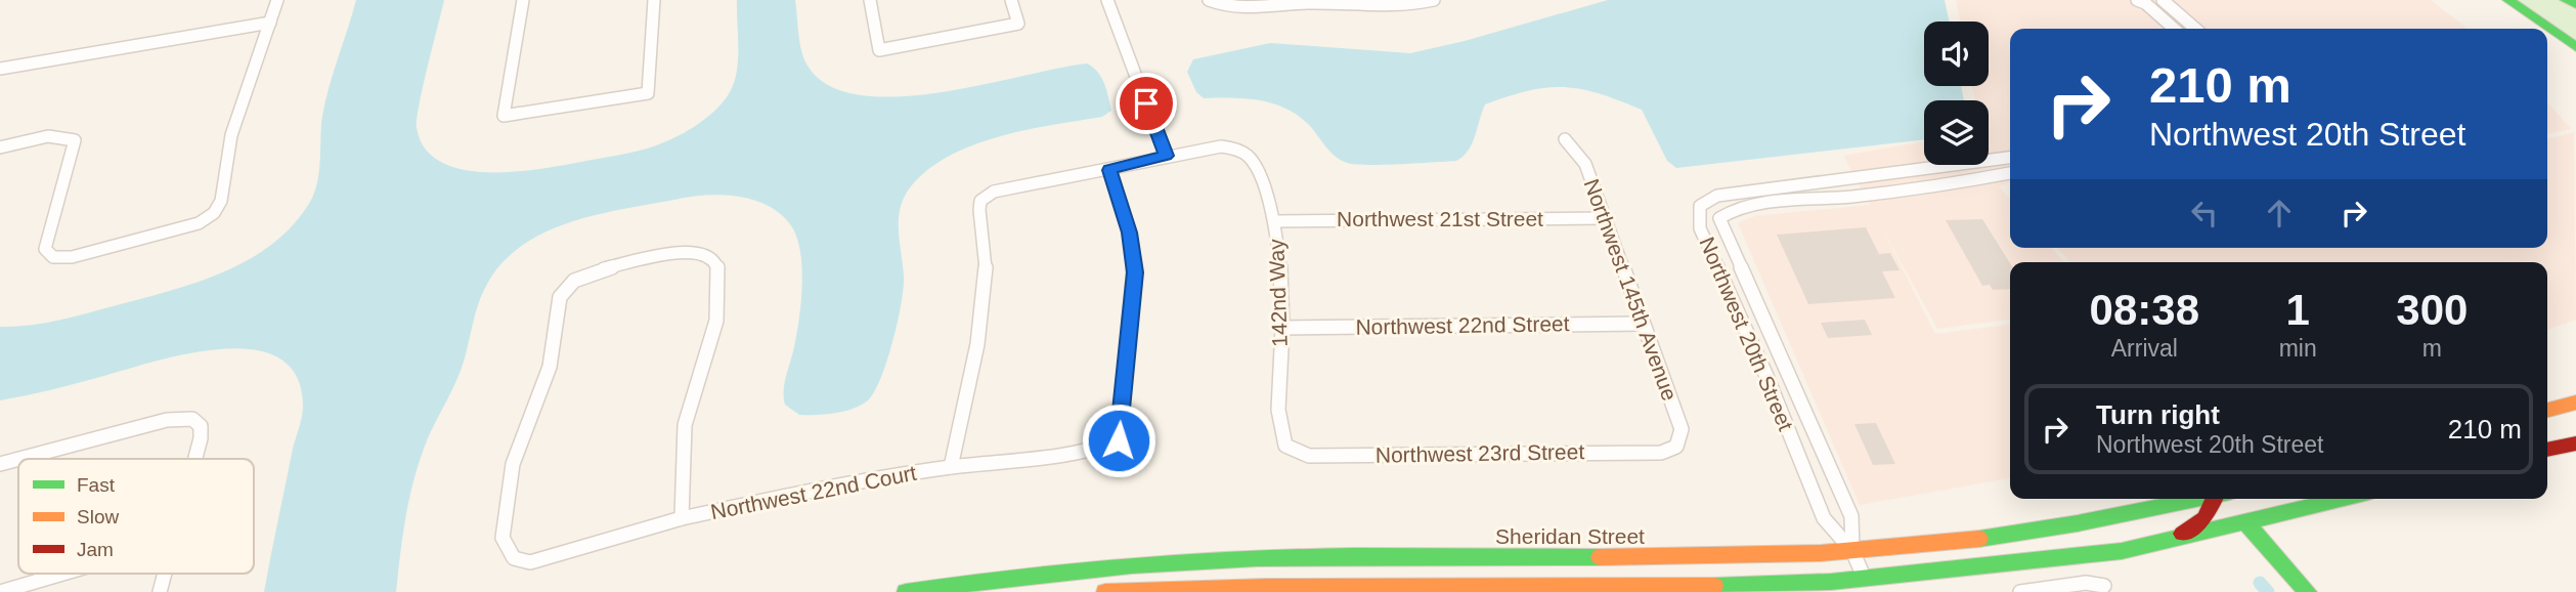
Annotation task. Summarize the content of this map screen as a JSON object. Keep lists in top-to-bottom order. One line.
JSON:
{"streets":{"main road":["Sheridan Street"],"street":["Northwest 21st Street","Northwest 145th Avenue","142nd Way","Northwest 22nd Street","Northwest 20th Street","Northwest 23rd Street","Northwest 22nd Court"]},"crossings":[["Northwest 21st Street","Northwest 145th Avenue"],["Northwest 21st Street","142nd Way"],["Northwest 145th Avenue","Northwest 22nd Street"],["Northwest 145th Avenue","Northwest 23rd Street"],["142nd Way","Northwest 22nd Street"],["142nd Way","Northwest 23rd Street"],["Northwest 20th Street","Sheridan Street"]],"legend":["Fast","Slow","Jam"],"page":{"turn":["210 m","Northwest 20th Street"],"eta":["08:38","Arrival","1","min","300","m"],"list":[{"name":"Turn right","note":"Northwest 20th Street","value":"210 m"}]}}
